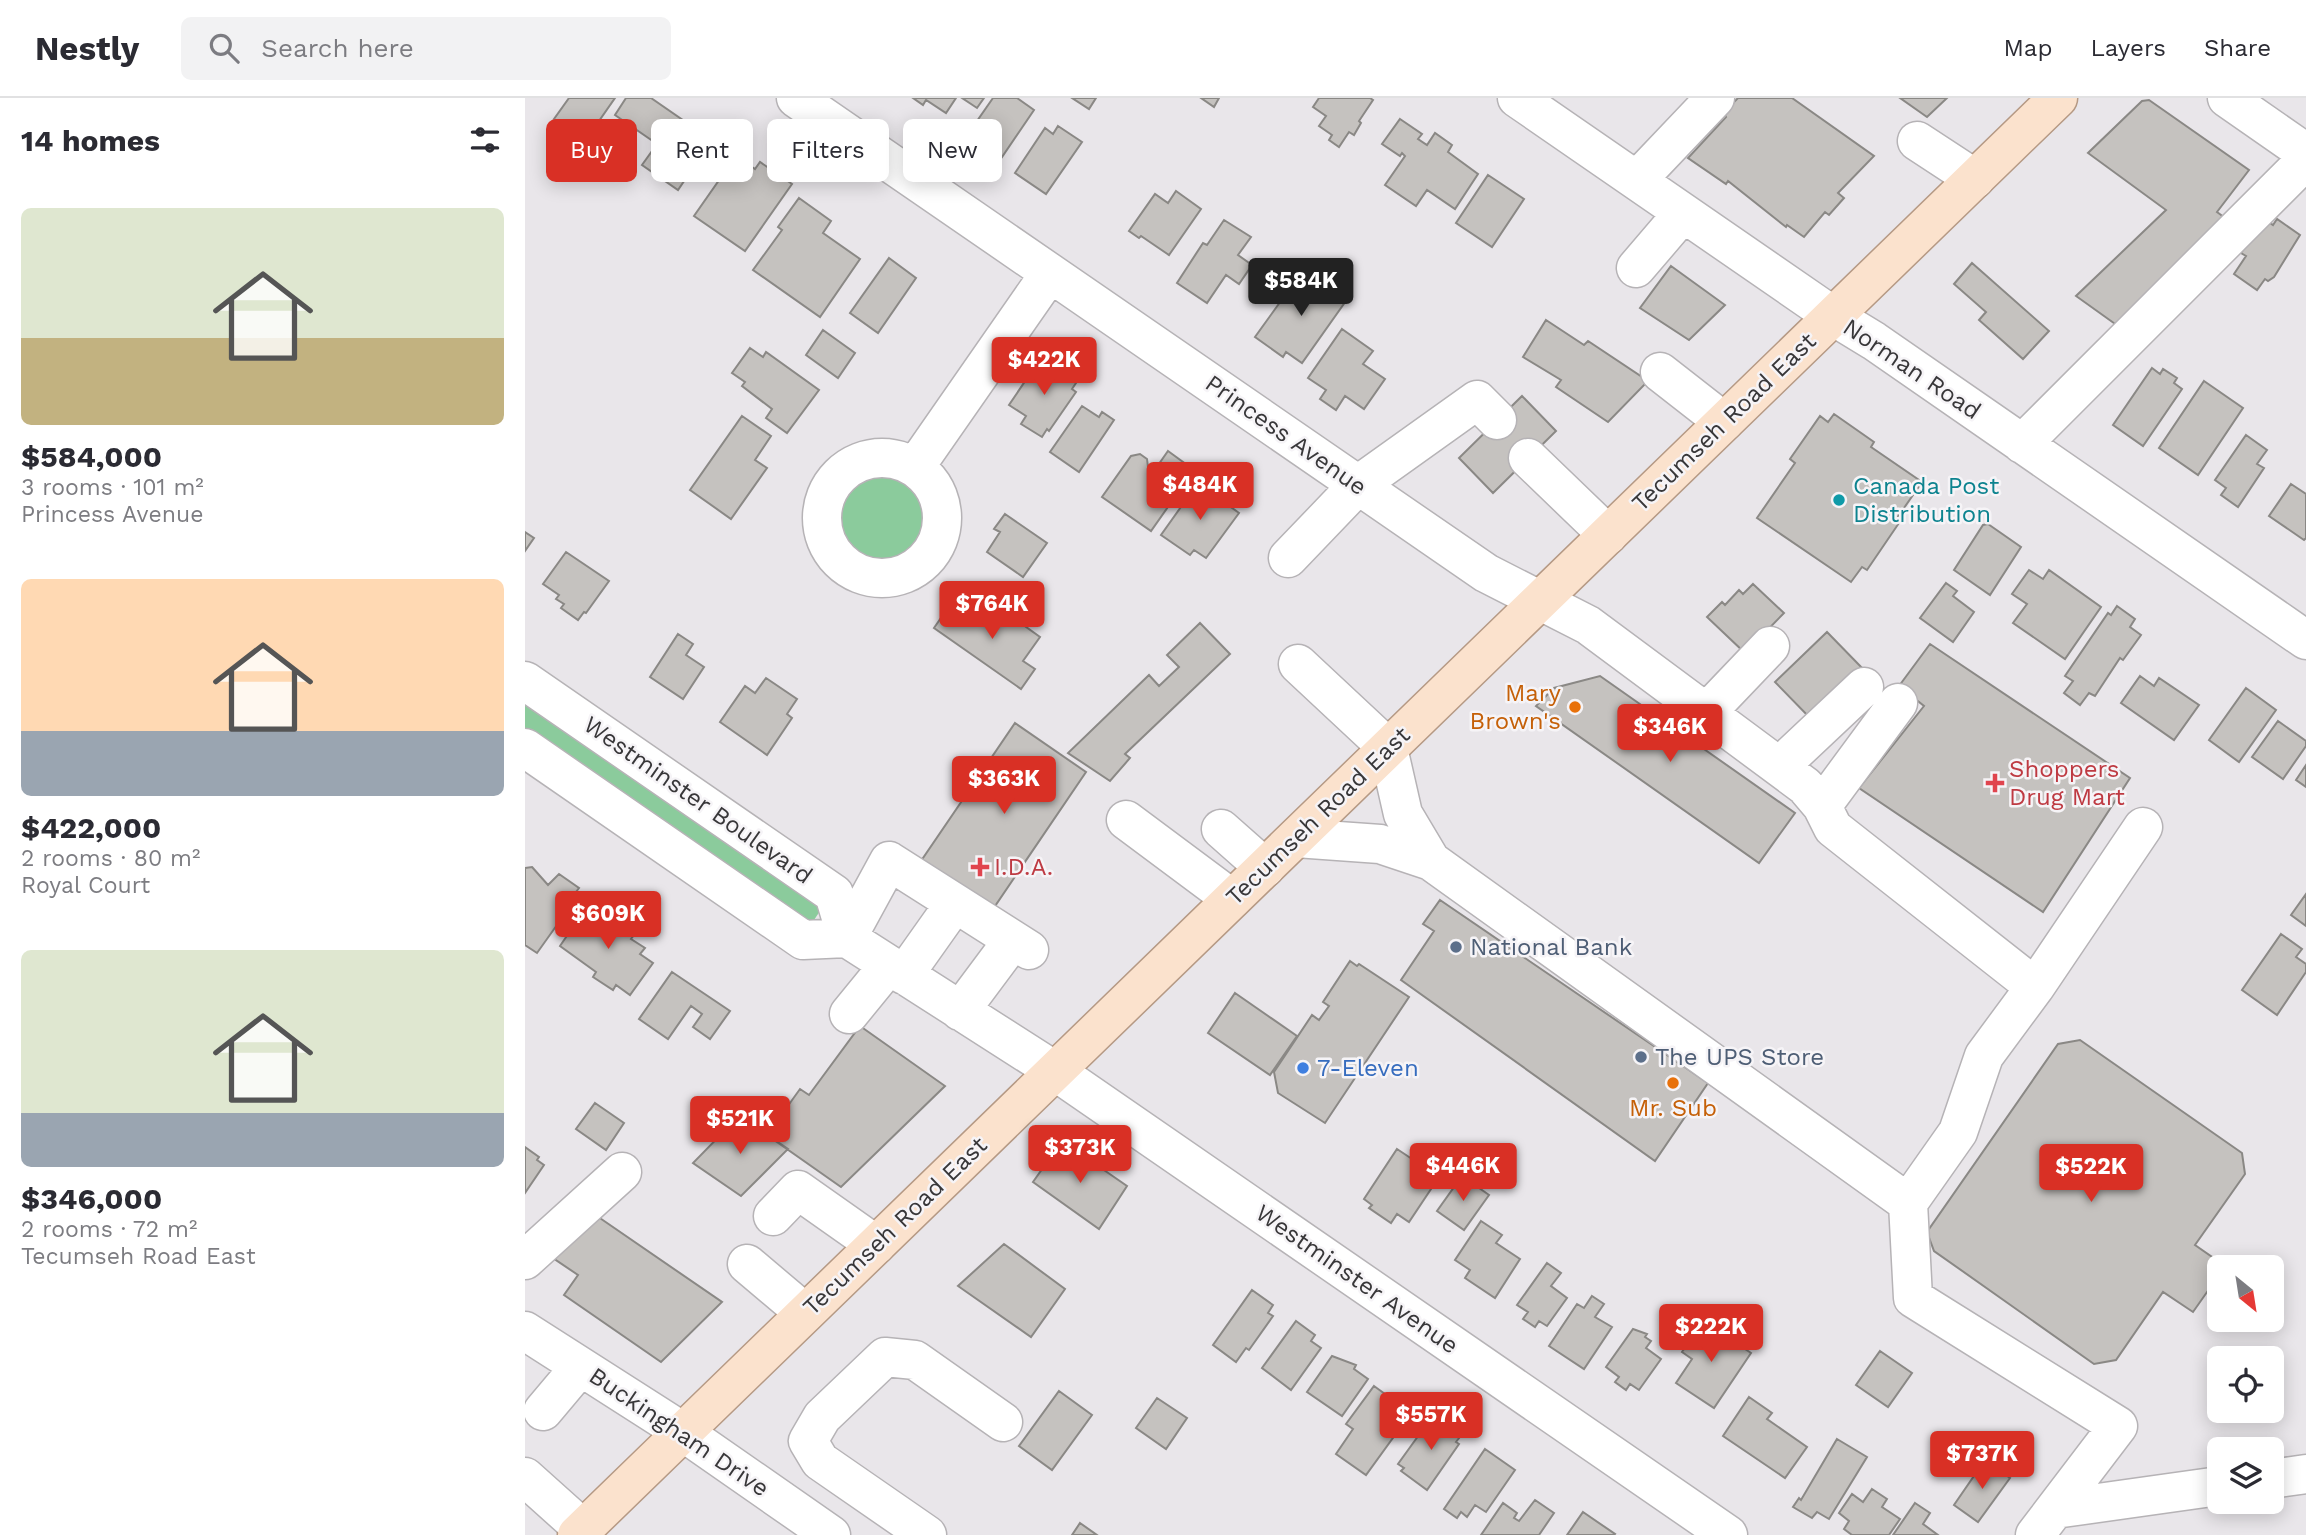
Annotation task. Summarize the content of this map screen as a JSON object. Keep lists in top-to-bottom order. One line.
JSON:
{"streets":{"main road":["Tecumseh Road East"],"street":["Norman Road","Princess Avenue","Westminster Boulevard","Westminster Avenue","Buckingham Drive"]},"crossings":[["Norman Road","Tecumseh Road East"],["Tecumseh Road East","Princess Avenue"],["Tecumseh Road East","Westminster Avenue"],["Tecumseh Road East","Buckingham Drive"]],"places":{"other":["Canada Post Distribution","Mary Brown's","National Bank","The UPS Store","7-Eleven","Mr. Sub"],"health":["Shoppers Drug Mart","I.D.A."]},"north":"bottom right","page":{"header":"Nestly","search":"Search here","nav":["Map","Layers","Share"],"heading":"14 homes","chip":["Buy","Rent","Filters","New"],"list":[{"name":"$584,000","note":"3 rooms · 101 m² · Princess Avenue"},{"name":"$422,000","note":"2 rooms · 80 m² · Royal Court"},{"name":"$346,000","note":"2 rooms · 72 m² · Tecumseh Road East"}],"price":["$584K","$422K","$484K","$764K","$346K","$363K","$609K","$521K","$373K","$446K","$522K","$222K","$557K","$737K"]}}
